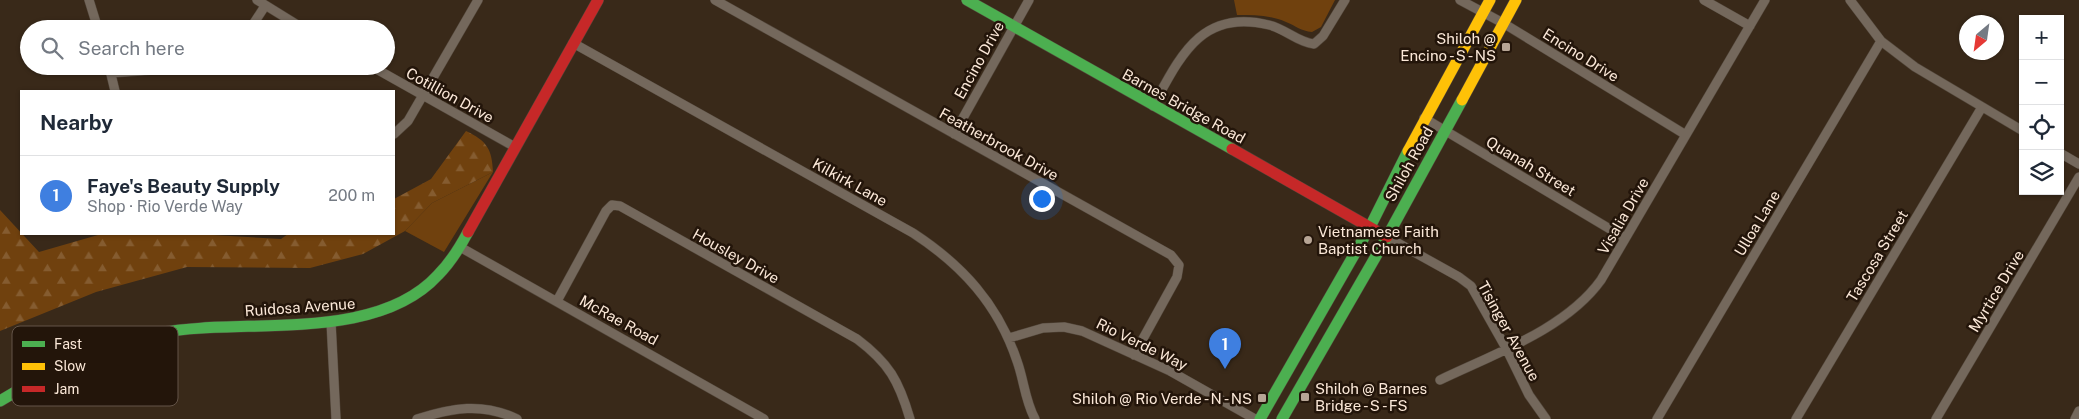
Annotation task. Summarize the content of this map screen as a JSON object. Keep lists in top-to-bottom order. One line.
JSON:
{"streets":{"street":["Encino Drive","Cotillion Drive","Barnes Bridge Road","Featherbrook Drive","Shiloh Road","Quanah Street","Kilkirk Lane","Visalia Drive","Ulloa Lane","Housley Drive","Tascosa Street","Myrtice Drive","Ruidosa Avenue","McRae Road","Tisinger Avenue","Rio Verde Way"]},"crossings":[["Encino Drive","Barnes Bridge Road"],["Encino Drive","Featherbrook Drive"],["Encino Drive","Shiloh Road"],["Encino Drive","Visalia Drive"],["Cotillion Drive","Ruidosa Avenue"],["Barnes Bridge Road","Shiloh Road"],["Barnes Bridge Road","Tisinger Avenue"],["Featherbrook Drive","Rio Verde Way"],["Shiloh Road","Quanah Street"],["Shiloh Road","Tisinger Avenue"],["Quanah Street","Visalia Drive"],["Kilkirk Lane","Ruidosa Avenue"],["Kilkirk Lane","Rio Verde Way"],["Visalia Drive","Tisinger Avenue"],["Housley Drive","McRae Road"],["Ruidosa Avenue","McRae Road"]],"places":{"transit":["Shiloh @ Encino - S - NS","Shiloh @ Barnes Bridge - S - FS","Shiloh @ Rio Verde - N - NS"],"other":["Vietnamese Faith Baptist Church"]},"legend":["Fast","Slow","Jam"],"north":"bottom left","page":{"map_buttons":["+","−"],"search":"Search here","heading":"Nearby","list":[{"mark":"1","name":"Faye's Beauty Supply","note":"Shop · Rio Verde Way","value":"200 m"}],"pins":"1"}}
